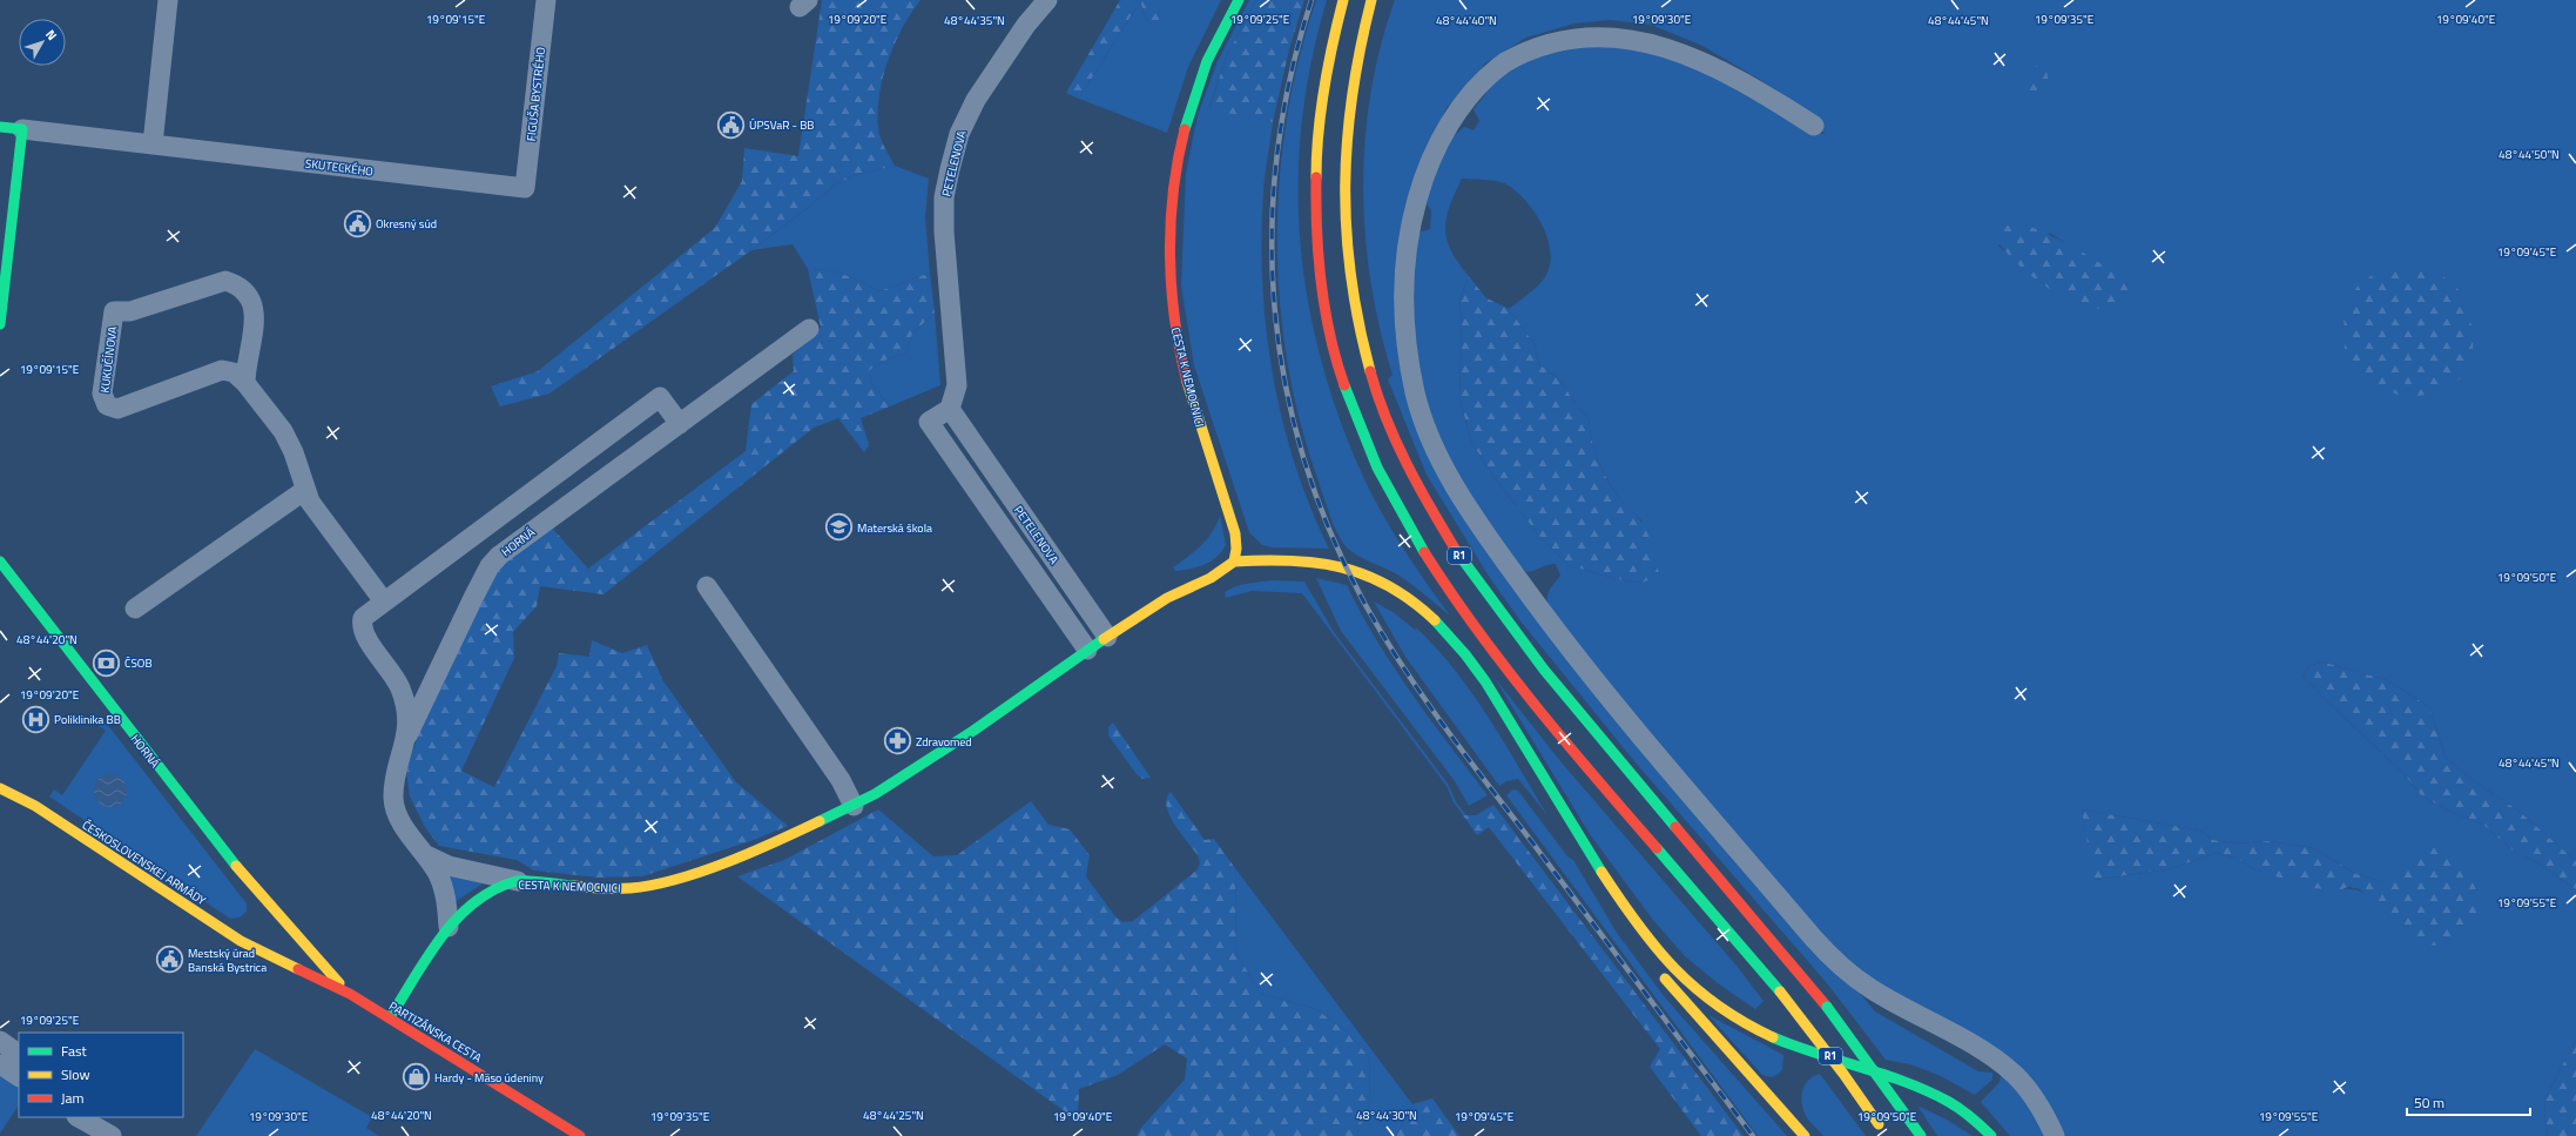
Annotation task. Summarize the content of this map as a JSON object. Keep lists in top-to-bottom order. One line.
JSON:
{"streets":{"main road":["SKUTECKÉHO","CESTA K NEMOCNICI","HORNÁ","R1","ČESKOSLOVENSKEJ ARMÁDY","PARTIZÁNSKA CESTA"],"street":["FIGUŠA BYSTRÉHO","PETELENOVA","KUKUČÍNOVA"]},"crossings":[["FIGUŠA BYSTRÉHO","SKUTECKÉHO"],["PETELENOVA","CESTA K NEMOCNICI"],["CESTA K NEMOCNICI","HORNÁ"],["CESTA K NEMOCNICI","PARTIZÁNSKA CESTA"],["HORNÁ","PARTIZÁNSKA CESTA"],["ČESKOSLOVENSKEJ ARMÁDY","PARTIZÁNSKA CESTA"]],"places":{"public building":["ÚPSVaR - BB","Okresný súd","Mestský úrad Banská Bystrica"],"school or university":["Materská škola"],"bank":["ČSOB"],"hospital":["Poliklinika BB"],"pharmacy":["Zdravomed"],"shop":["Hardy - Mäso údeniny"]},"legend":["Fast","Slow","Jam"],"scale_bar":"50 m","north":"top right","coordinates":["19°09'15\"E","19°09'20\"E","19°09'25\"E","19°09'30\"E","19°09'35\"E","19°09'40\"E","48°44'35\"N","48°44'40\"N","48°44'45\"N","48°44'50\"N","19°09'45\"E","19°09'50\"E","48°44'20\"N","19°09'55\"E","48°44'25\"N","48°44'30\"N"]}
